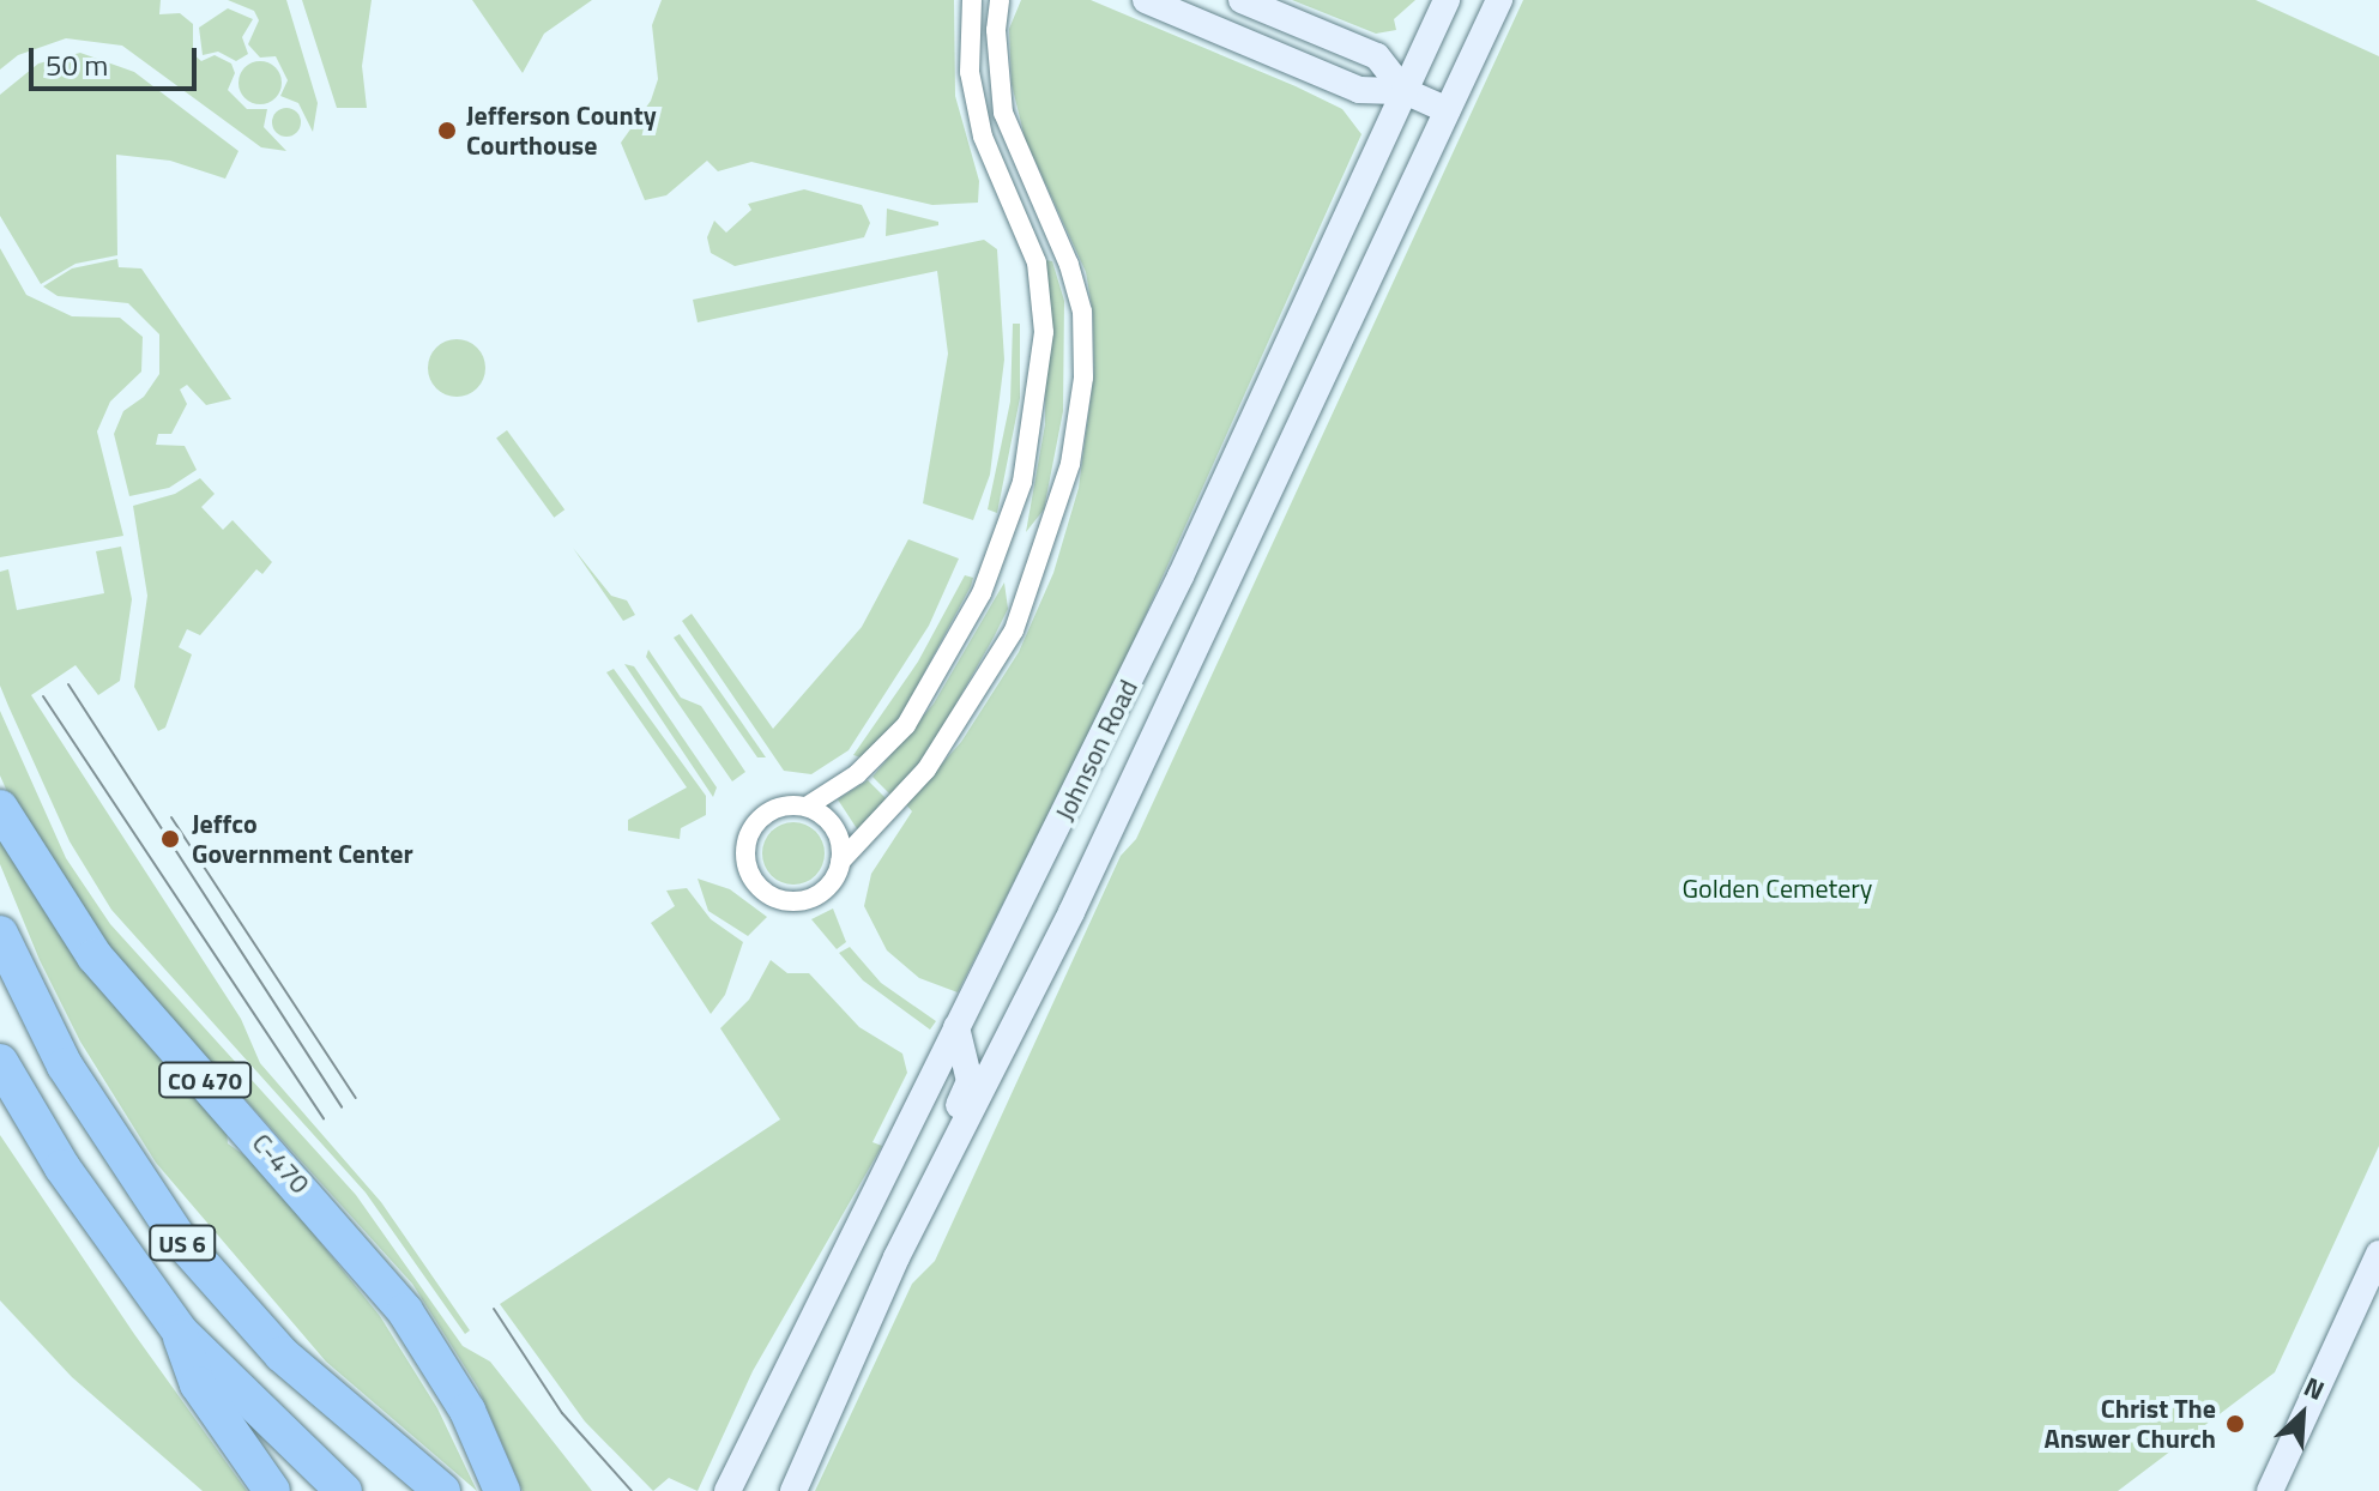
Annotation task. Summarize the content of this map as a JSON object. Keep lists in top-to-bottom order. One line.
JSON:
{"streets":{"highway":["CO 470","C-470","US 6"],"main road":["Johnson Road"]},"parks":["Golden Cemetery"],"places":["Jefferson County Courthouse","Jeffco Government Center","Christ The Answer Church"],"scale_bar":"50 m","north":"top right"}
